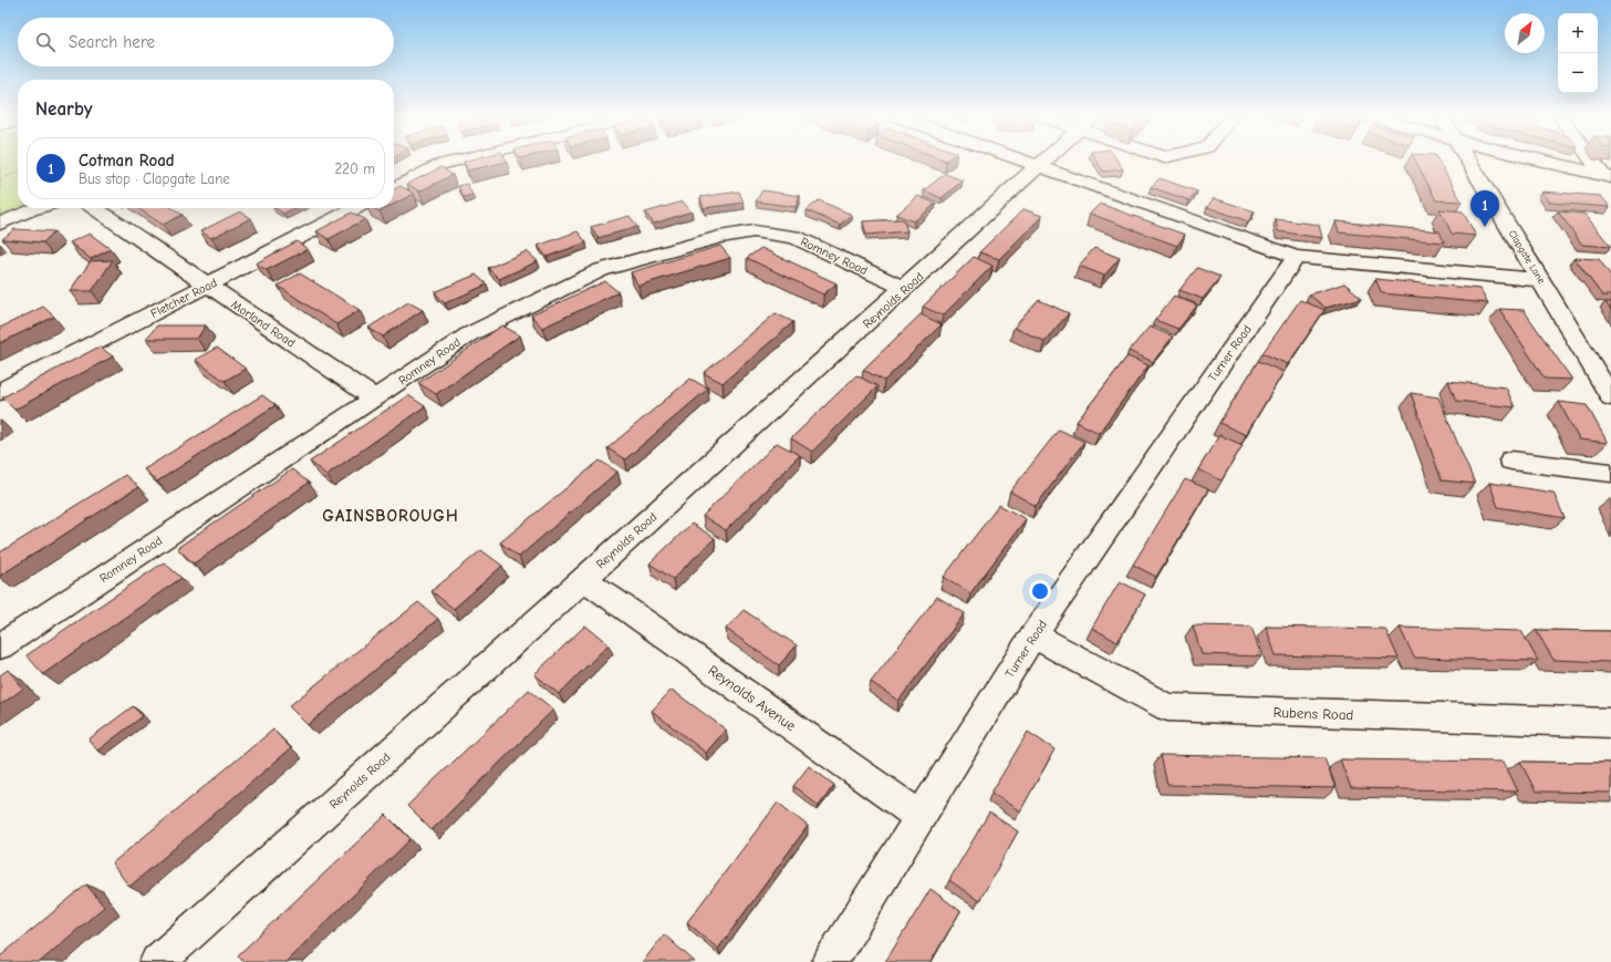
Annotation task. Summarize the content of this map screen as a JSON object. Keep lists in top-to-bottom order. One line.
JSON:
{"streets":{"street":["Romney Road","Clapgate Lane","Fletcher Road","Reynolds Road","Morland Road","Turner Road","Reynolds Avenue","Rubens Road"]},"crossings":[["Romney Road","Reynolds Road"],["Romney Road","Morland Road"],["Fletcher Road","Morland Road"],["Reynolds Road","Reynolds Avenue"],["Turner Road","Reynolds Avenue"],["Turner Road","Rubens Road"]],"districts":["GAINSBOROUGH"],"north":"top right","page":{"map_buttons":["+","−"],"search":"Search here","heading":"Nearby","list":[{"mark":"1","name":"Cotman Road","note":"Bus stop · Clapgate Lane","value":"220 m"}],"pins":"1"}}
